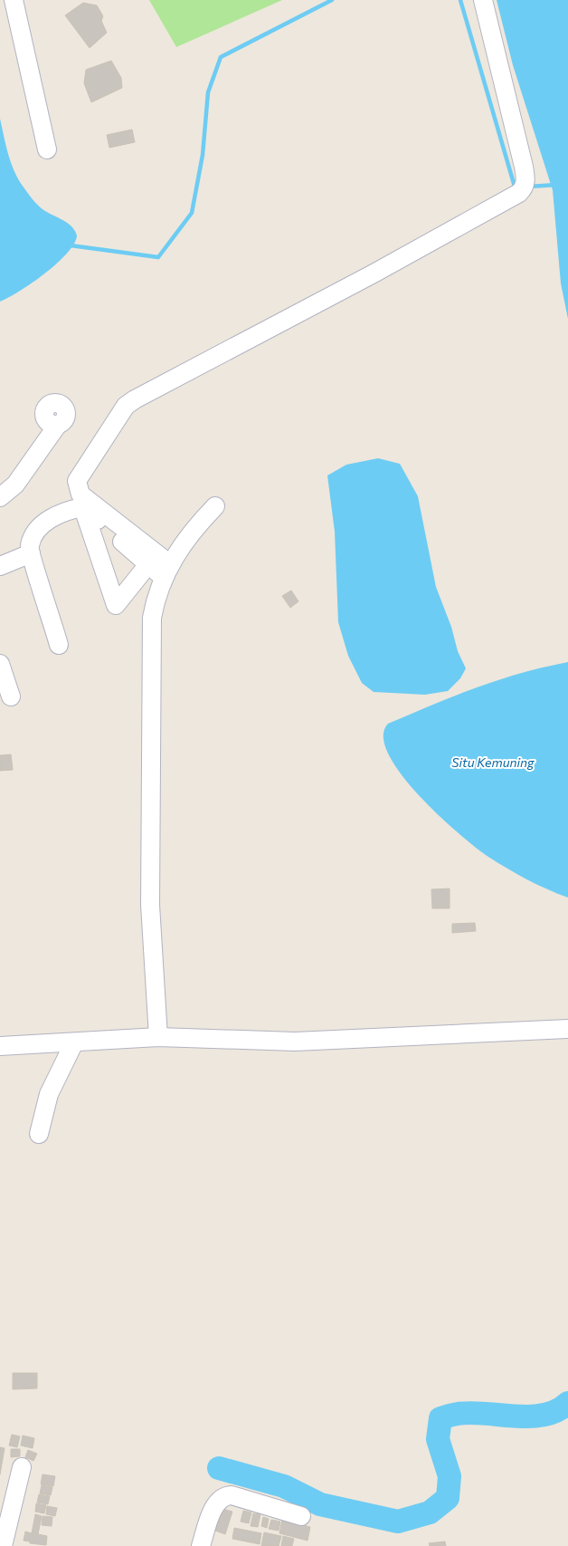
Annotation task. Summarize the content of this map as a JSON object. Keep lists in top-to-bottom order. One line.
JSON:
{"water":["Situ Kemuning"]}
